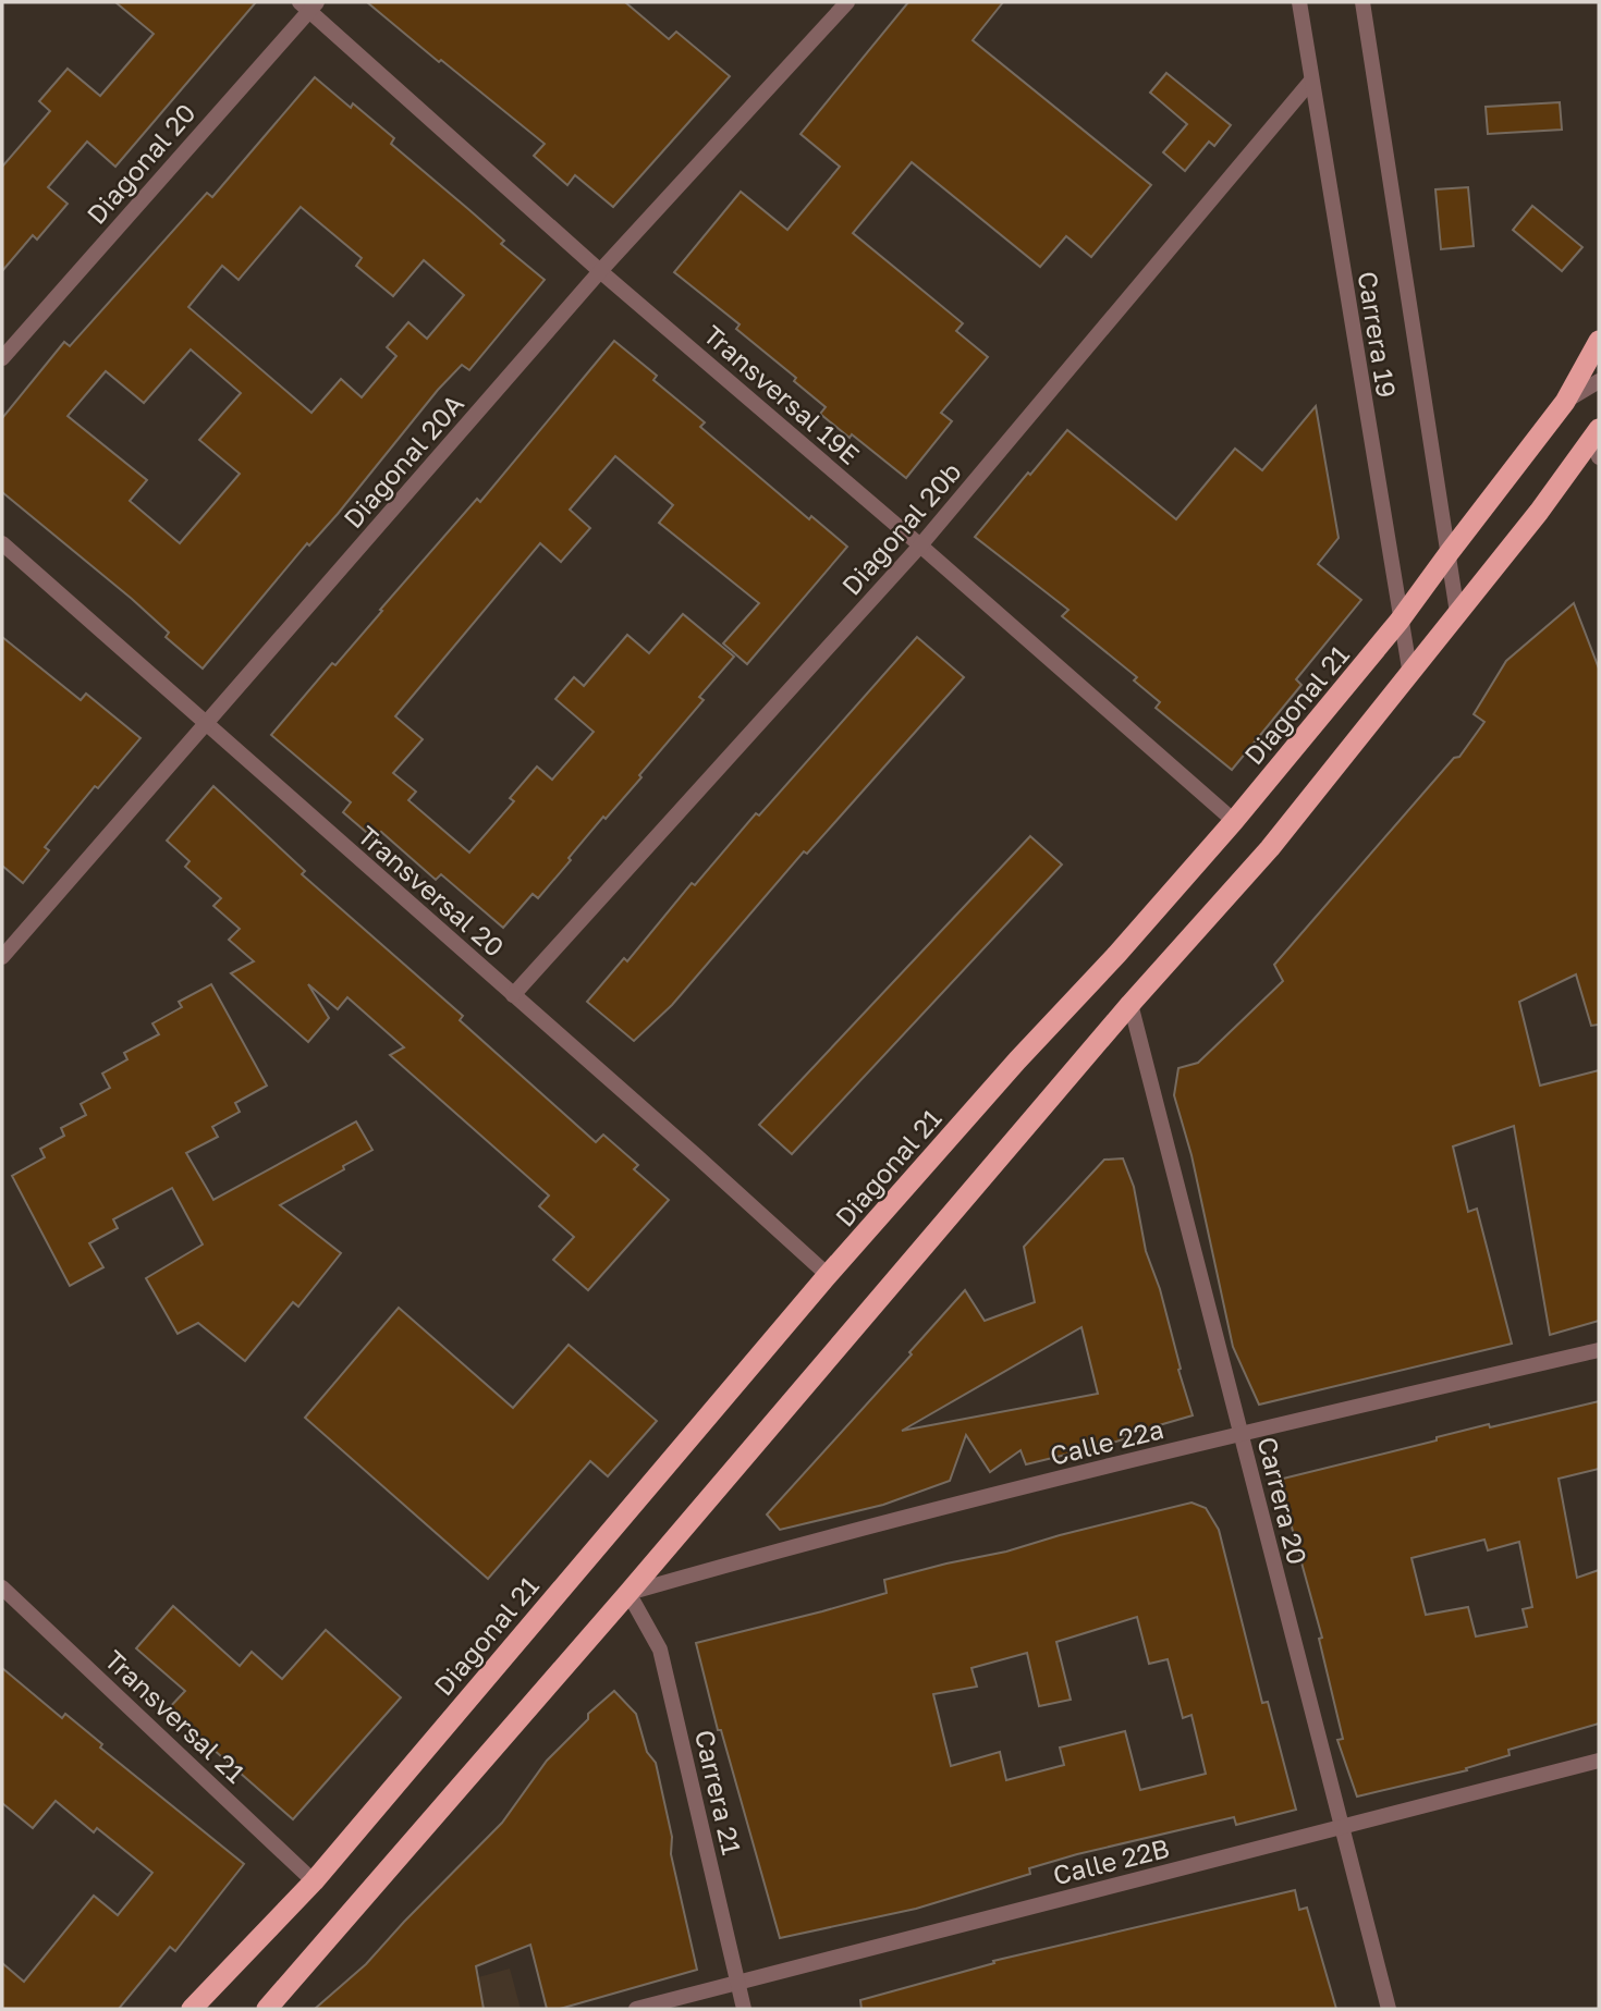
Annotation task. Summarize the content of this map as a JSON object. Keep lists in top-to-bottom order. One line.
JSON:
{"streets":{"highway":["Diagonal 21"],"street":["Diagonal 20","Carrera 19","Transversal 19E","Diagonal 20A","Diagonal 20b","Transversal 20","Calle 22a","Carrera 20","Transversal 21","Carrera 21","Calle 22B"]},"crossings":[["Diagonal 20","Transversal 19E"],["Carrera 19","Diagonal 20b"],["Carrera 19","Diagonal 21"],["Transversal 19E","Diagonal 20A"],["Transversal 19E","Diagonal 20b"],["Transversal 19E","Diagonal 21"],["Diagonal 20A","Transversal 20"],["Diagonal 20b","Transversal 20"],["Diagonal 21","Transversal 20"],["Diagonal 21","Transversal 21"],["Calle 22a","Carrera 20"],["Calle 22a","Carrera 21"],["Carrera 20","Calle 22B"],["Carrera 21","Calle 22B"]]}
